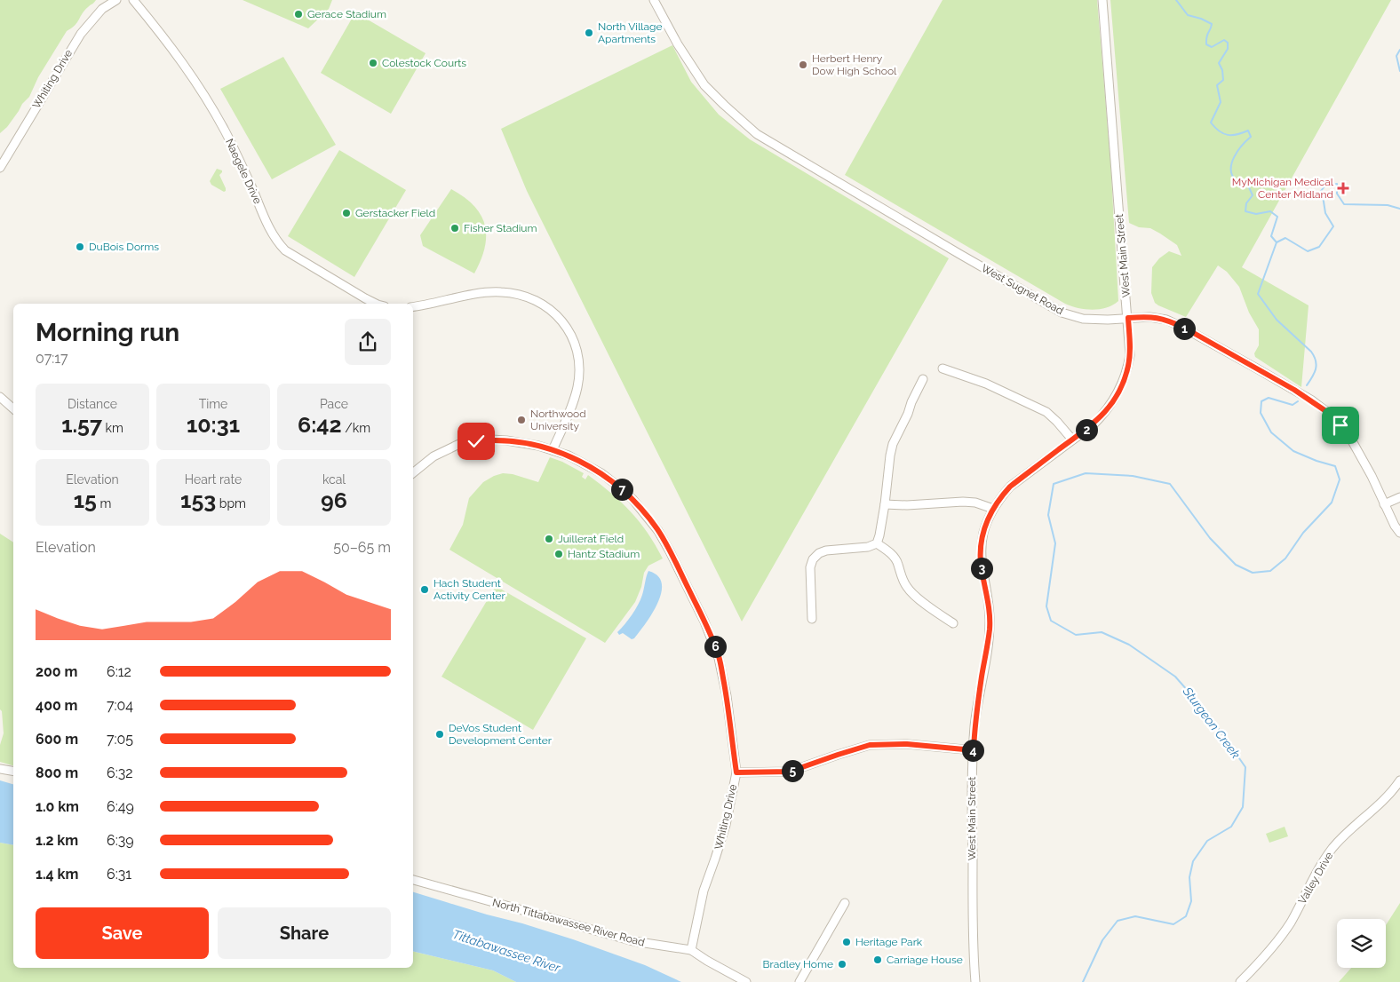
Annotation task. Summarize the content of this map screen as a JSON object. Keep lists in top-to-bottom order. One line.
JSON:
{"streets":{"street":["Whiting Drive","Naegele Drive","West Main Street","West Sugnet Road","Valley Drive","North Tittabawassee River Road"]},"crossings":[["Whiting Drive","North Tittabawassee River Road"],["West Main Street","West Sugnet Road"]],"water":["Sturgeon Creek","Tittabawassee River"],"places":{"other":["Gerace Stadium","North Village Apartments","Colestock Courts","Herbert Henry Dow High School","Gerstacker Field","Fisher Stadium","DuBois Dorms","Northwood University","Juillerat Field","Hantz Stadium","Hach Student Activity Center","DeVos Student Development Center","Heritage Park","Carriage House","Bradley Home"],"health":["MyMichigan Medical Center Midland"]},"page":{"heading":["Morning run","07:17"],"pins":["1","2","7","3","6","4","5"],"stats":[["Distance","1.57 km"],["Time","10:31"],["Pace","6:42 /km"],["Elevation","15 m"],["Heart rate","153 bpm"],["kcal","96"]],"chart":["Elevation","50–65 m"],"list":[{"name":"200 m","note":"6:12"},{"name":"400 m","note":"7:04"},{"name":"600 m","note":"7:05"},{"name":"800 m","note":"6:32"},{"name":"1.0 km","note":"6:49"},{"name":"1.2 km","note":"6:39"},{"name":"1.4 km","note":"6:31"}],"buttons":["Save","Share"]}}
